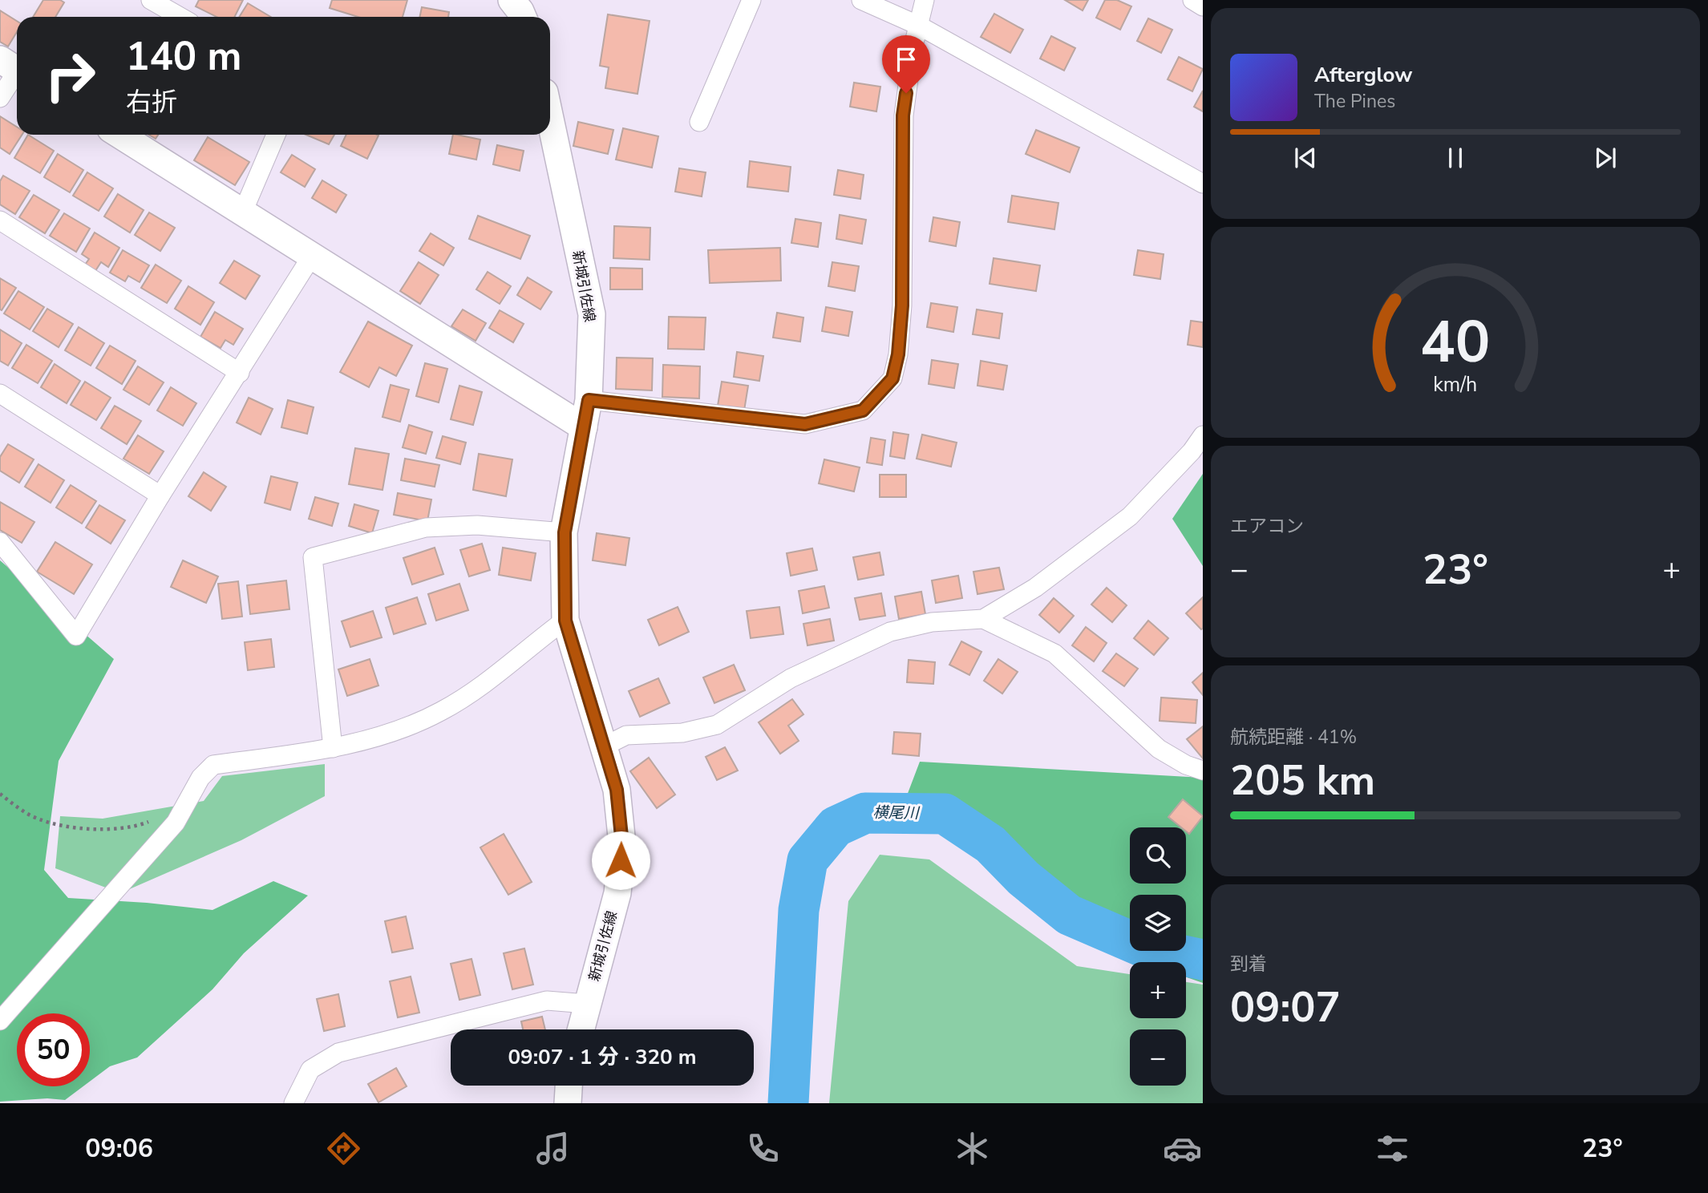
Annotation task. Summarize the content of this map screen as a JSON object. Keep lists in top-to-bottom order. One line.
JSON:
{"streets":{"main road":["新城引佐線"]},"water":["横尾川"],"page":{"turn":["140 m","右折"],"song":["Afterglow","The Pines"],"tile":["エアコン",["航続距離 · 41%","205 km"],["到着","09:07"]],"heat":["−","23°","+"],"map_buttons":["+","−"],"limit":"50","trip":"09:07 · 1 分 · 320 m","tabs":["09:06","23°"],"gauge":["40","km/h"]}}
